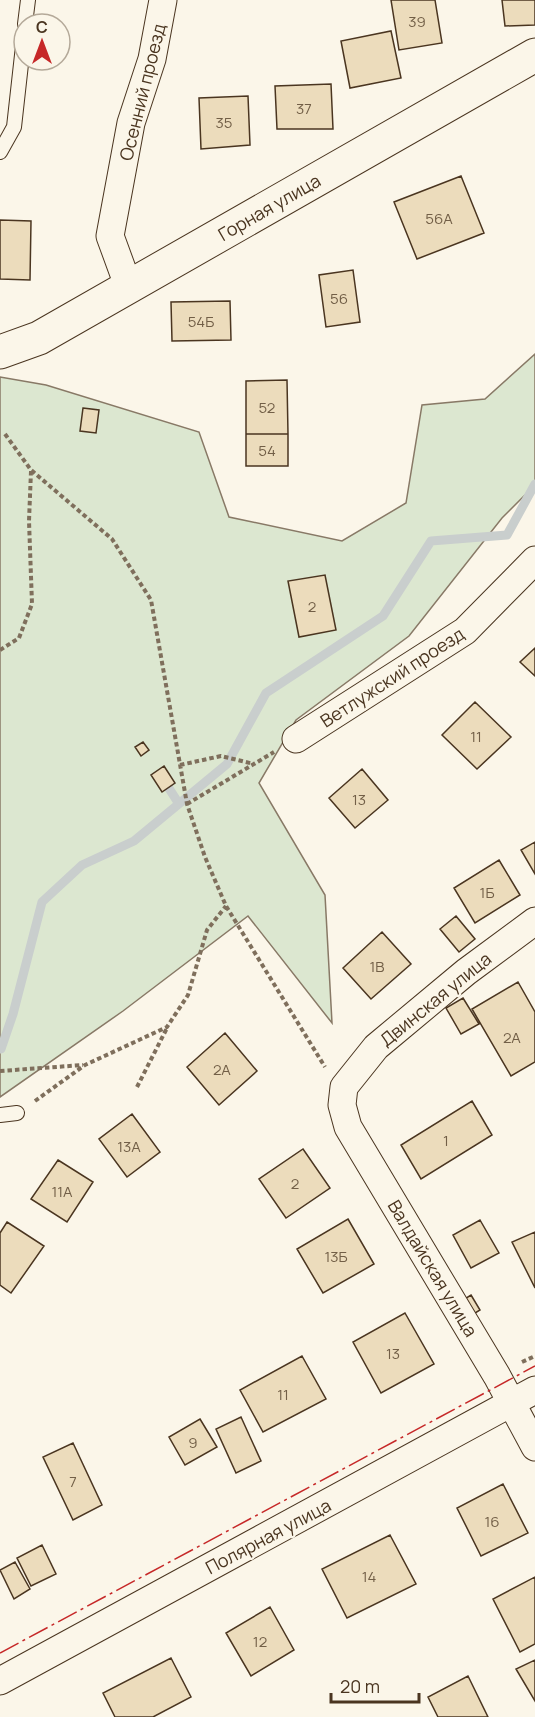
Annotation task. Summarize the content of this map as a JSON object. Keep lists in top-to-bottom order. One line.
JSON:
{"streets":{"main road":["Горная улица"],"street":["Осенний проезд","Ветлужский проезд","Двинская улица","Валдайская улица","Полярная улица"]},"crossings":[["Осенний проезд","Горная улица"],["Двинская улица","Валдайская улица"],["Валдайская улица","Полярная улица"]],"house_numbers":["39","37","35","56А","56","54Б","52","54","2","11","13","1Б","1В","2А","2А","1","13А","2","11А","13Б","13","11","9","7","16","14","12"],"scale_bar":"20 m","north":"top"}
